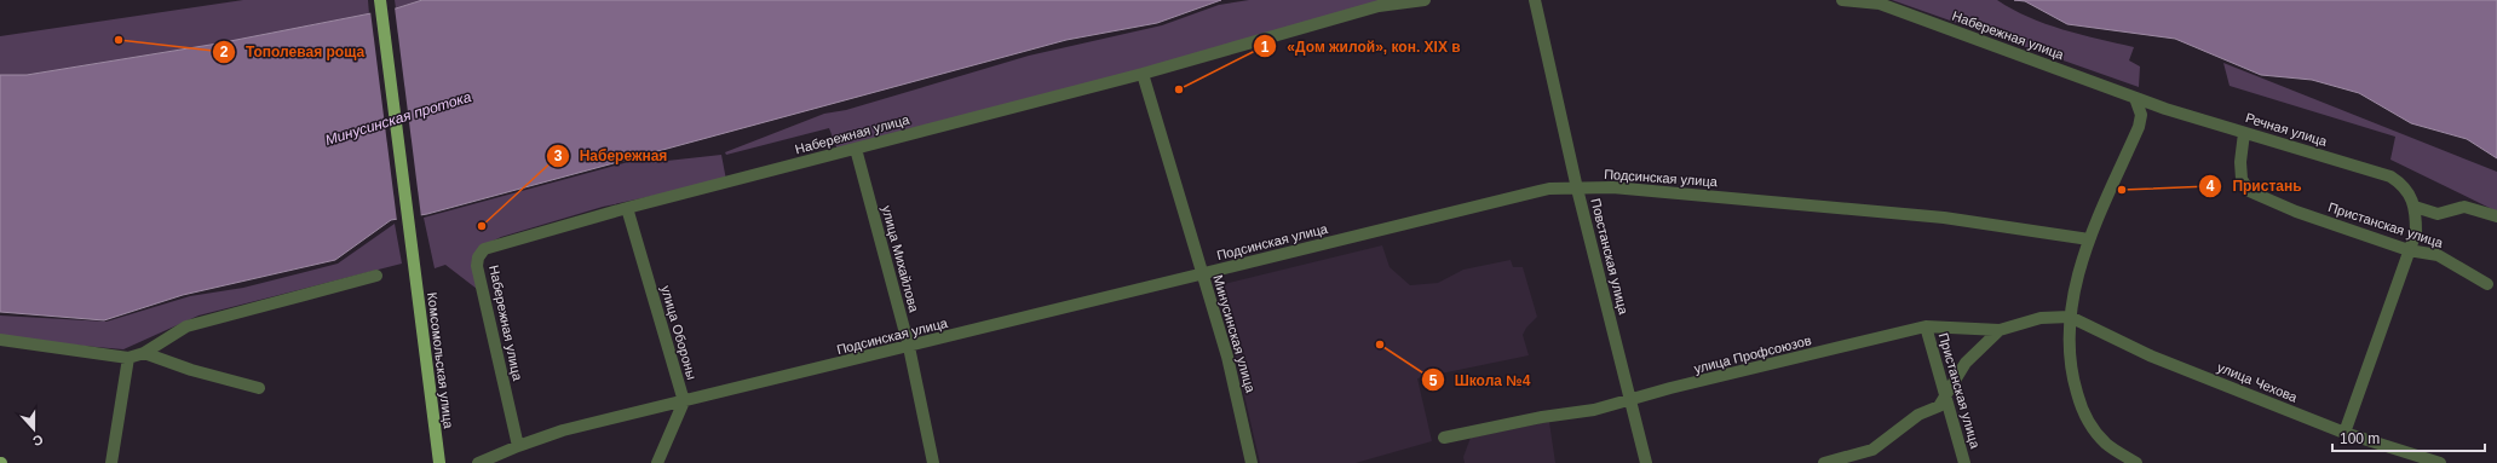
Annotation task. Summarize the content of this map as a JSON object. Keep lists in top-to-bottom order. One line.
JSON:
{"streets":{"main road":["Комсомольская улица"],"street":["Набережная улица","Речная улица","Подсинская улица","Пристанская улица","Повстанская улица","улица Михайлова","улица Обороны","Минусинская улица","улица Профсоюзов","улица Чехова"]},"crossings":[["Набережная улица","Речная улица"],["Набережная улица","Подсинская улица"],["Набережная улица","улица Михайлова"],["Набережная улица","улица Обороны"],["Набережная улица","Минусинская улица"],["Речная улица","Пристанская улица"],["Подсинская улица","Повстанская улица"],["Подсинская улица","улица Михайлова"],["Подсинская улица","улица Обороны"],["Подсинская улица","Минусинская улица"],["Пристанская улица","улица Профсоюзов"],["Повстанская улица","улица Профсоюзов"],["улица Профсоюзов","улица Чехова"]],"water":["Минусинская протока"],"places":["Тополевая роща","«Дом жилой», кон. ХIХ в","Пристань","Набережная","Школа №4"],"scale_bar":"100 m","north":"bottom"}
